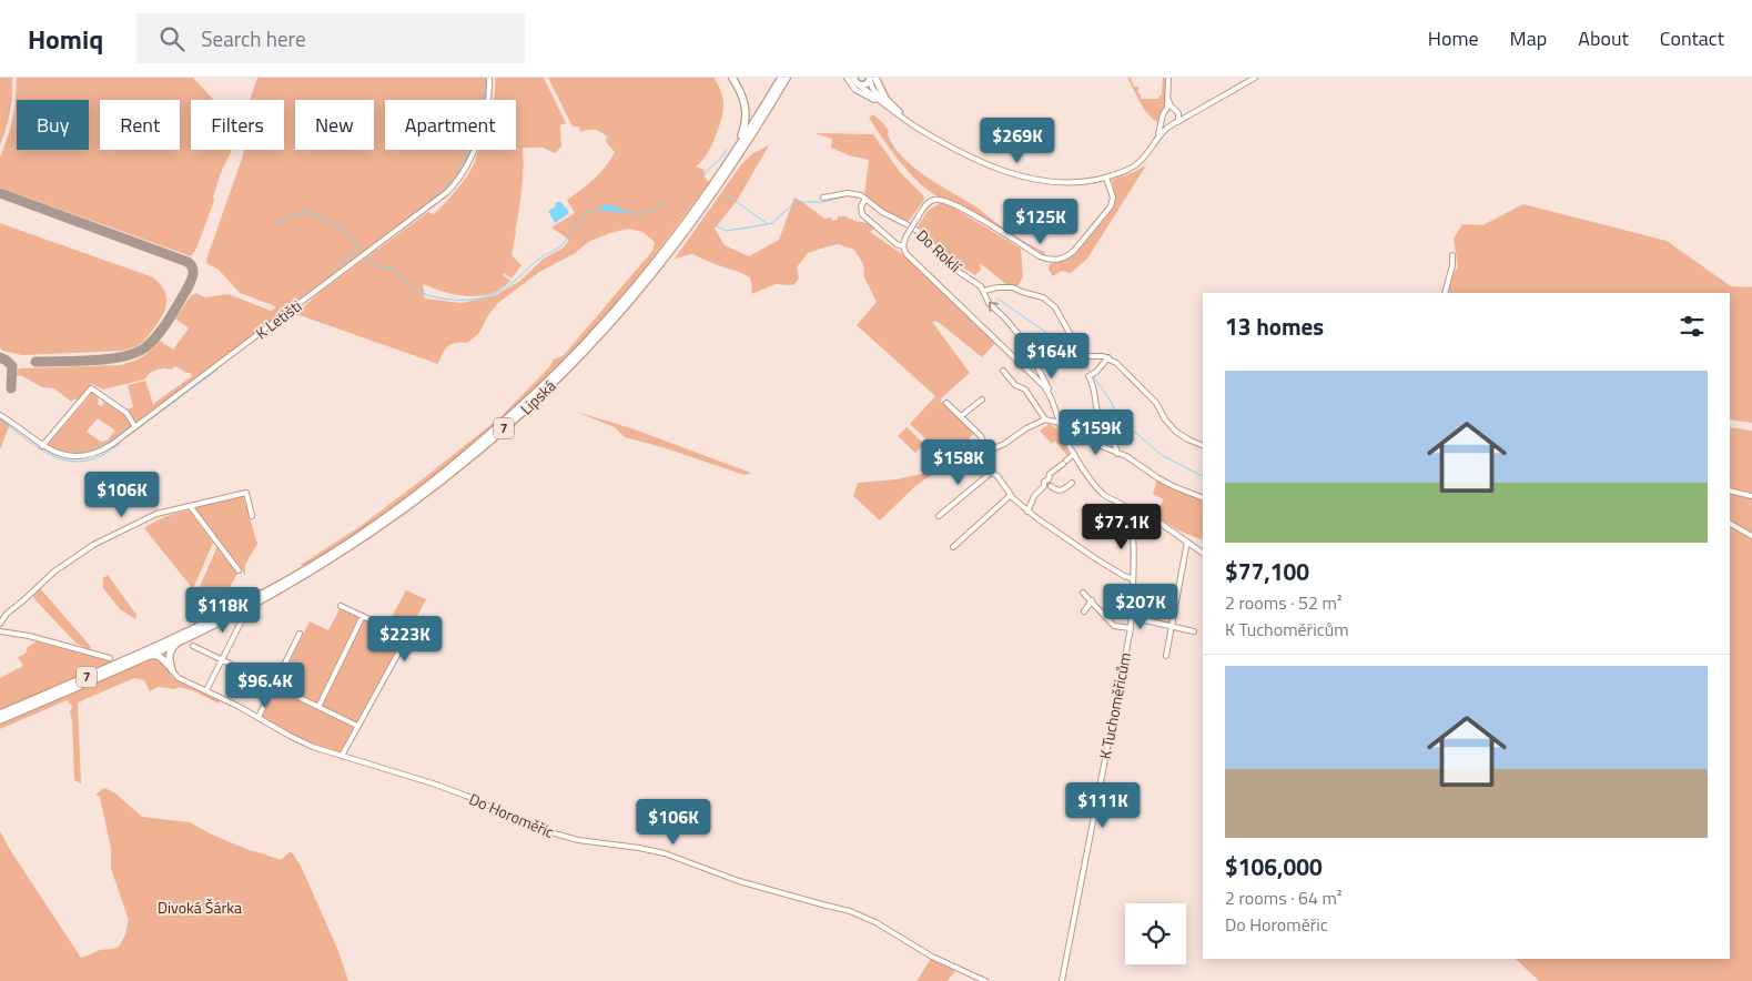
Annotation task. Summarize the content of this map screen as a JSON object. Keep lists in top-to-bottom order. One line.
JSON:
{"streets":{"highway":["Lipská","7"],"street":["Do Roklí","K Letišti","K Tuchoměřicům","Do Horoměřic"]},"crossings":[["Lipská","7"]],"parks":["Divoká Šárka"],"page":{"header":"Homiq","search":"Search here","nav":["Home","Map","About","Contact"],"chip":["Buy","Rent","Filters","New","Apartment"],"price":["$269K","$125K","$164K","$159K","$158K","$106K","$77.1K","$207K","$118K","$223K","$96.4K","$111K","$106K"],"heading":"13 homes","list":[{"name":"$77,100","note":"2 rooms · 52 m² · K Tuchoměřicům"},{"name":"$106,000","note":"2 rooms · 64 m² · Do Horoměřic"}]}}
